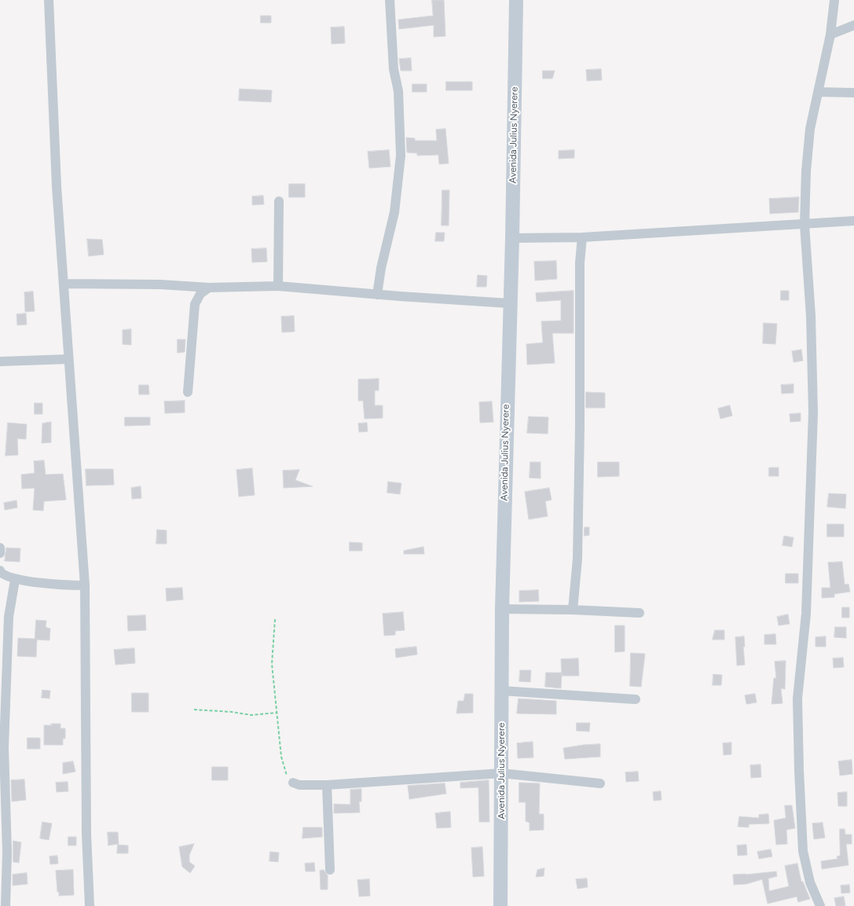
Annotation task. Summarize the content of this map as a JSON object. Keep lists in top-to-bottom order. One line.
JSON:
{"streets":{"street":["Avenida Julius Nyerere"]}}
